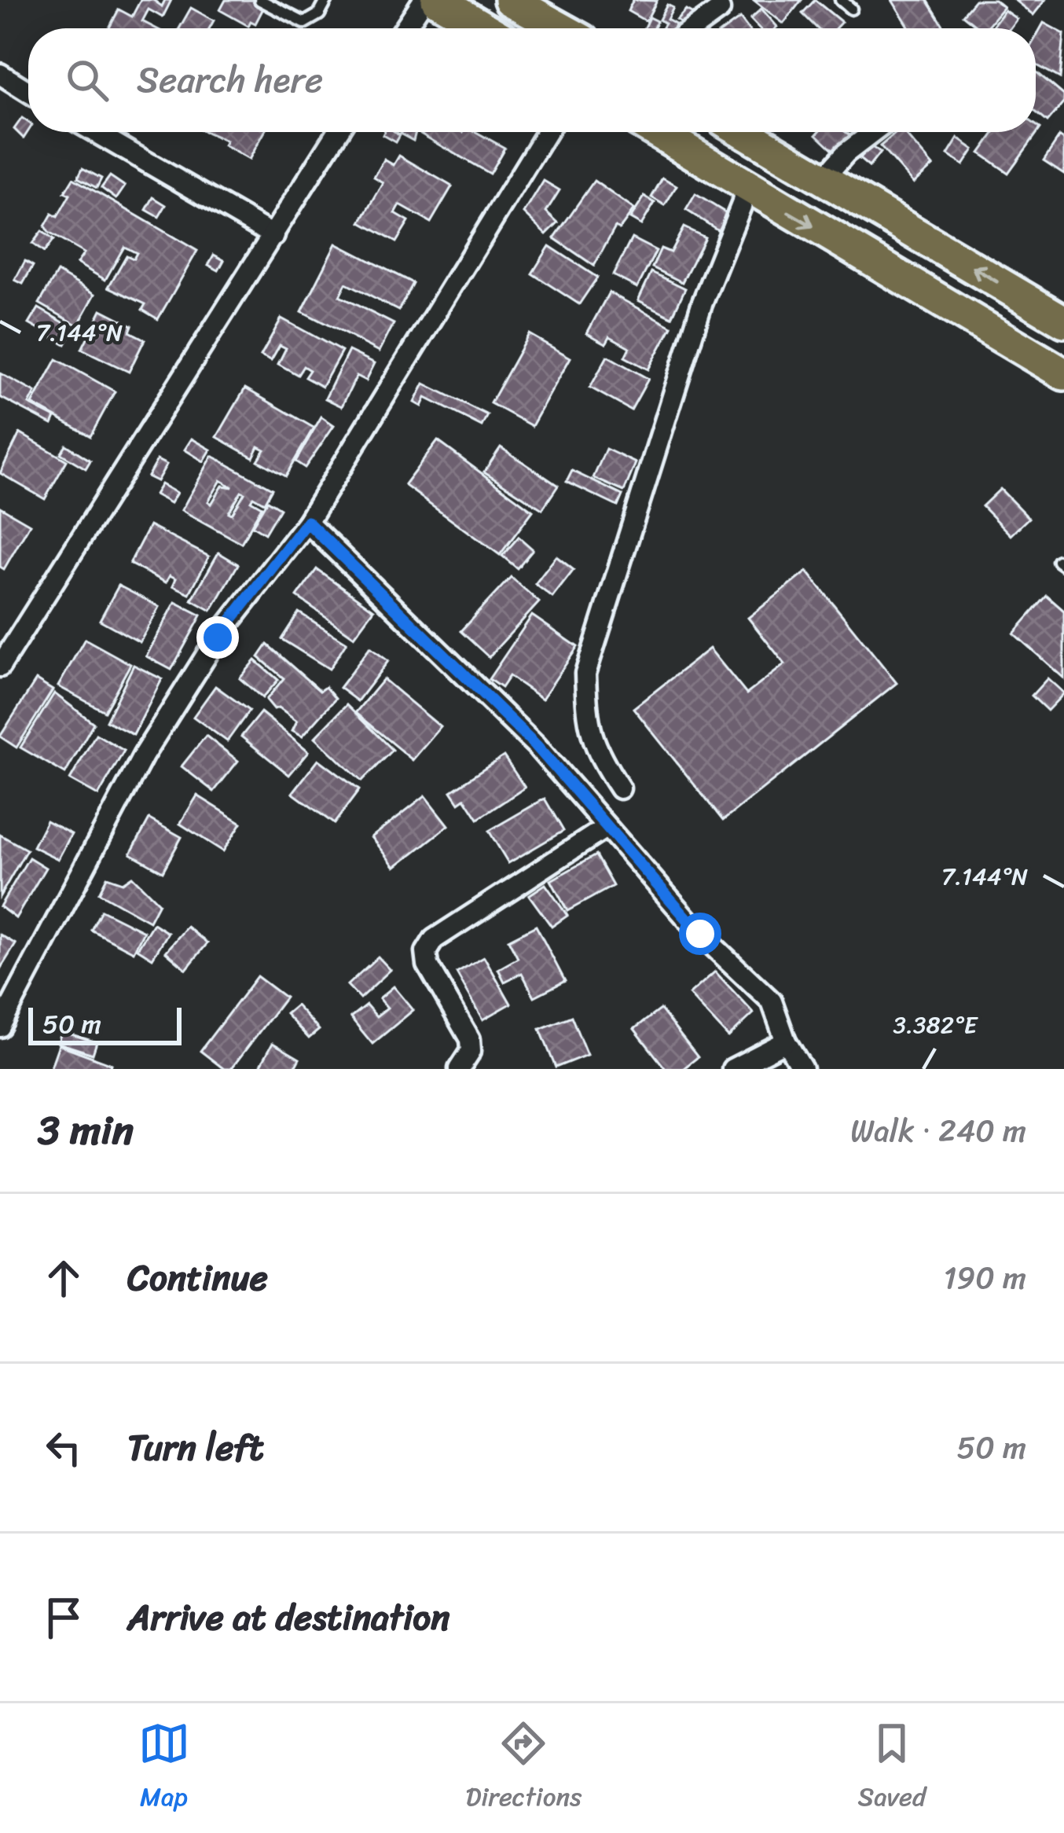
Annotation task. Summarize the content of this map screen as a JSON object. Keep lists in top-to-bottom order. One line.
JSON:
{"scale_bar":"50 m","page":{"search":"Search here","scale":"50 m","heading":["3 min","Walk · 240 m"],"list":[["Continue","190 m"],["Turn left","50 m"],"Arrive at destination"],"nav":["Map","Directions","Saved"]},"coordinates":["7.144°N","3.382°E"]}
